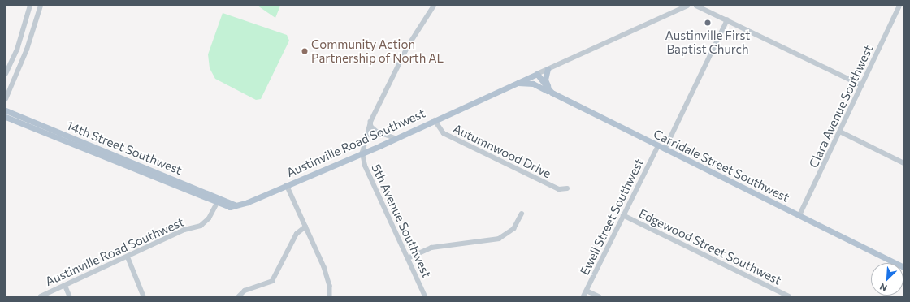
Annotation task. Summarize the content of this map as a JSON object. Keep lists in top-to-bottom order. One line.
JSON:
{"streets":{"main road":["Austinville Road Southwest","14th Street Southwest","Carridale Street Southwest"],"street":["Clara Avenue Southwest","Autumnwood Drive","Ewell Street Southwest","5th Avenue Southwest","Edgewood Street Southwest"]},"crossings":[["Clara Avenue Southwest","Carridale Street Southwest"],["Austinville Road Southwest","14th Street Southwest"],["Austinville Road Southwest","Autumnwood Drive"],["Austinville Road Southwest","Carridale Street Southwest"],["Austinville Road Southwest","5th Avenue Southwest"],["Carridale Street Southwest","Ewell Street Southwest"],["Ewell Street Southwest","Edgewood Street Southwest"]],"places":["Austinville First Baptist Church","Community Action Partnership of North AL"],"north":"bottom left"}
